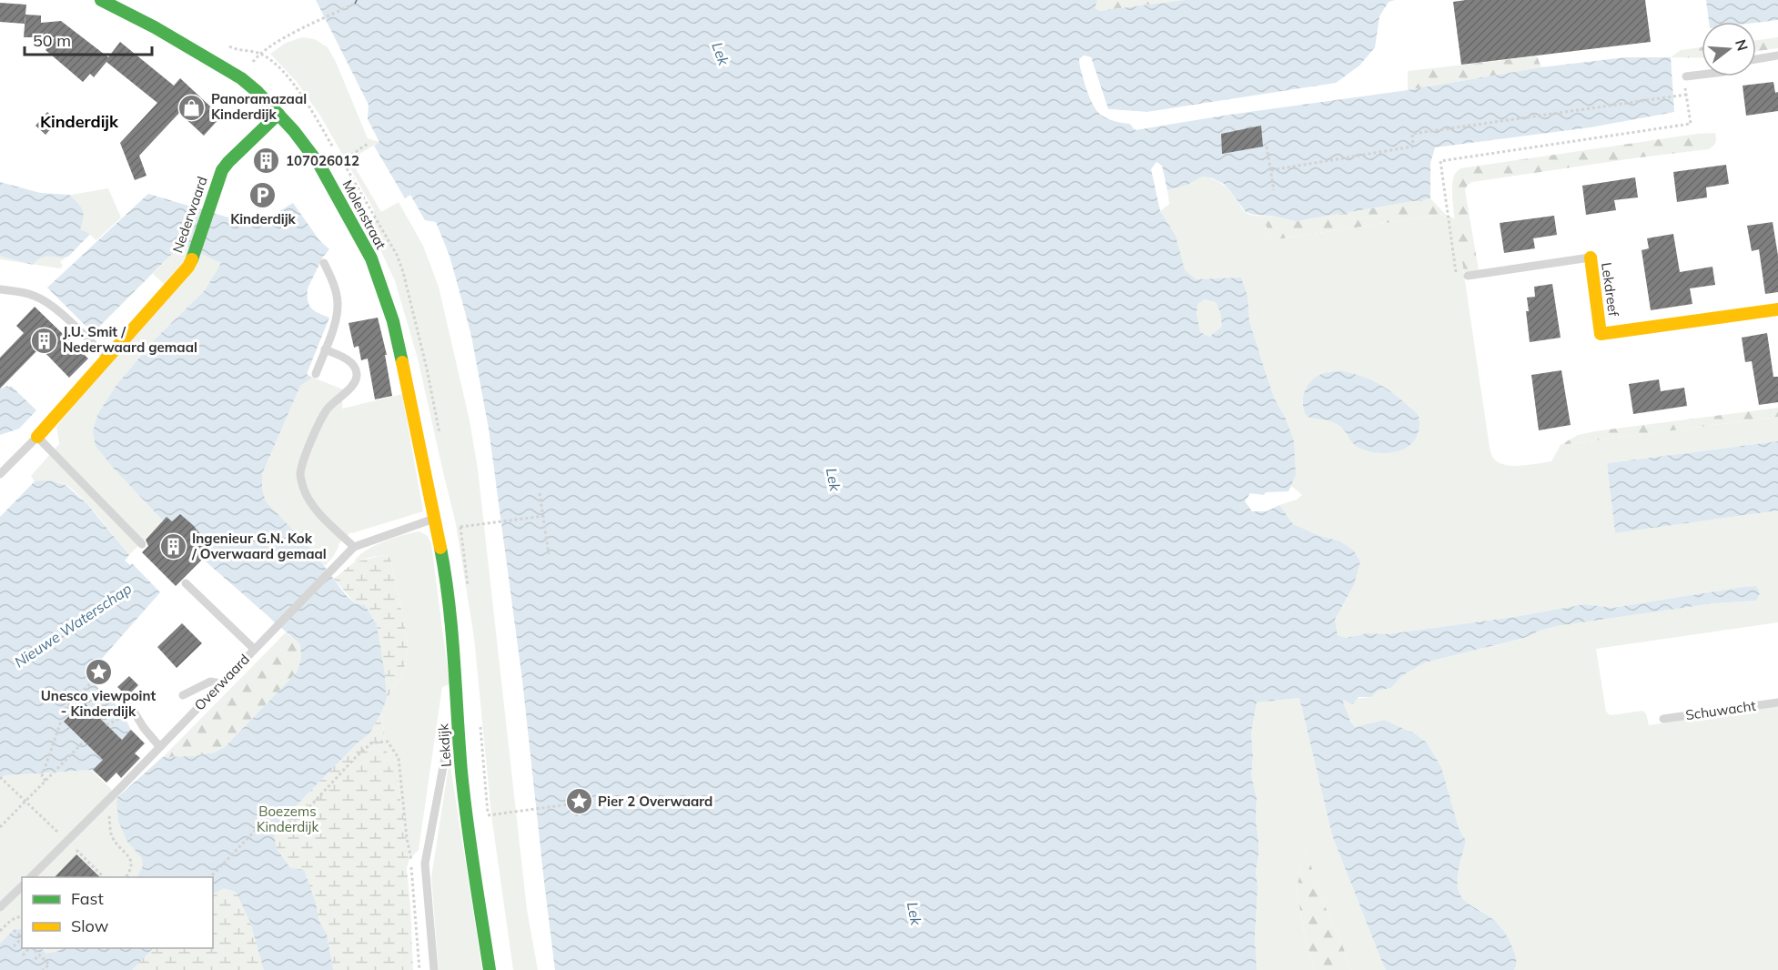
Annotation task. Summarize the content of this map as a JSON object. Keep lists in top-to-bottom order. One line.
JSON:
{"streets":{"street":["Nederwaard","Molenstraat","Lekdreef","Lekdijk"],"lane":["Overwaard","Schuwacht"]},"crossings":[["Nederwaard","Molenstraat"],["Molenstraat","Overwaard"],["Molenstraat","Lekdijk"],["Overwaard","Lekdijk"]],"districts":["Kinderdijk"],"water":["Lek","Nieuwe Waterschap"],"parks":["Boezems Kinderdijk"],"places":{"shop":["Panoramazaal Kinderdijk"],"building":["107026012","J.U. Smit / Nederwaard gemaal","Ingenieur G.N. Kok / Overwaard gemaal"],"parking":["Kinderdijk"],"place":["Unesco viewpoint - Kinderdijk","Pier 2 Overwaard"]},"legend":["Fast","Slow"],"scale_bar":"50 m","north":"right"}
